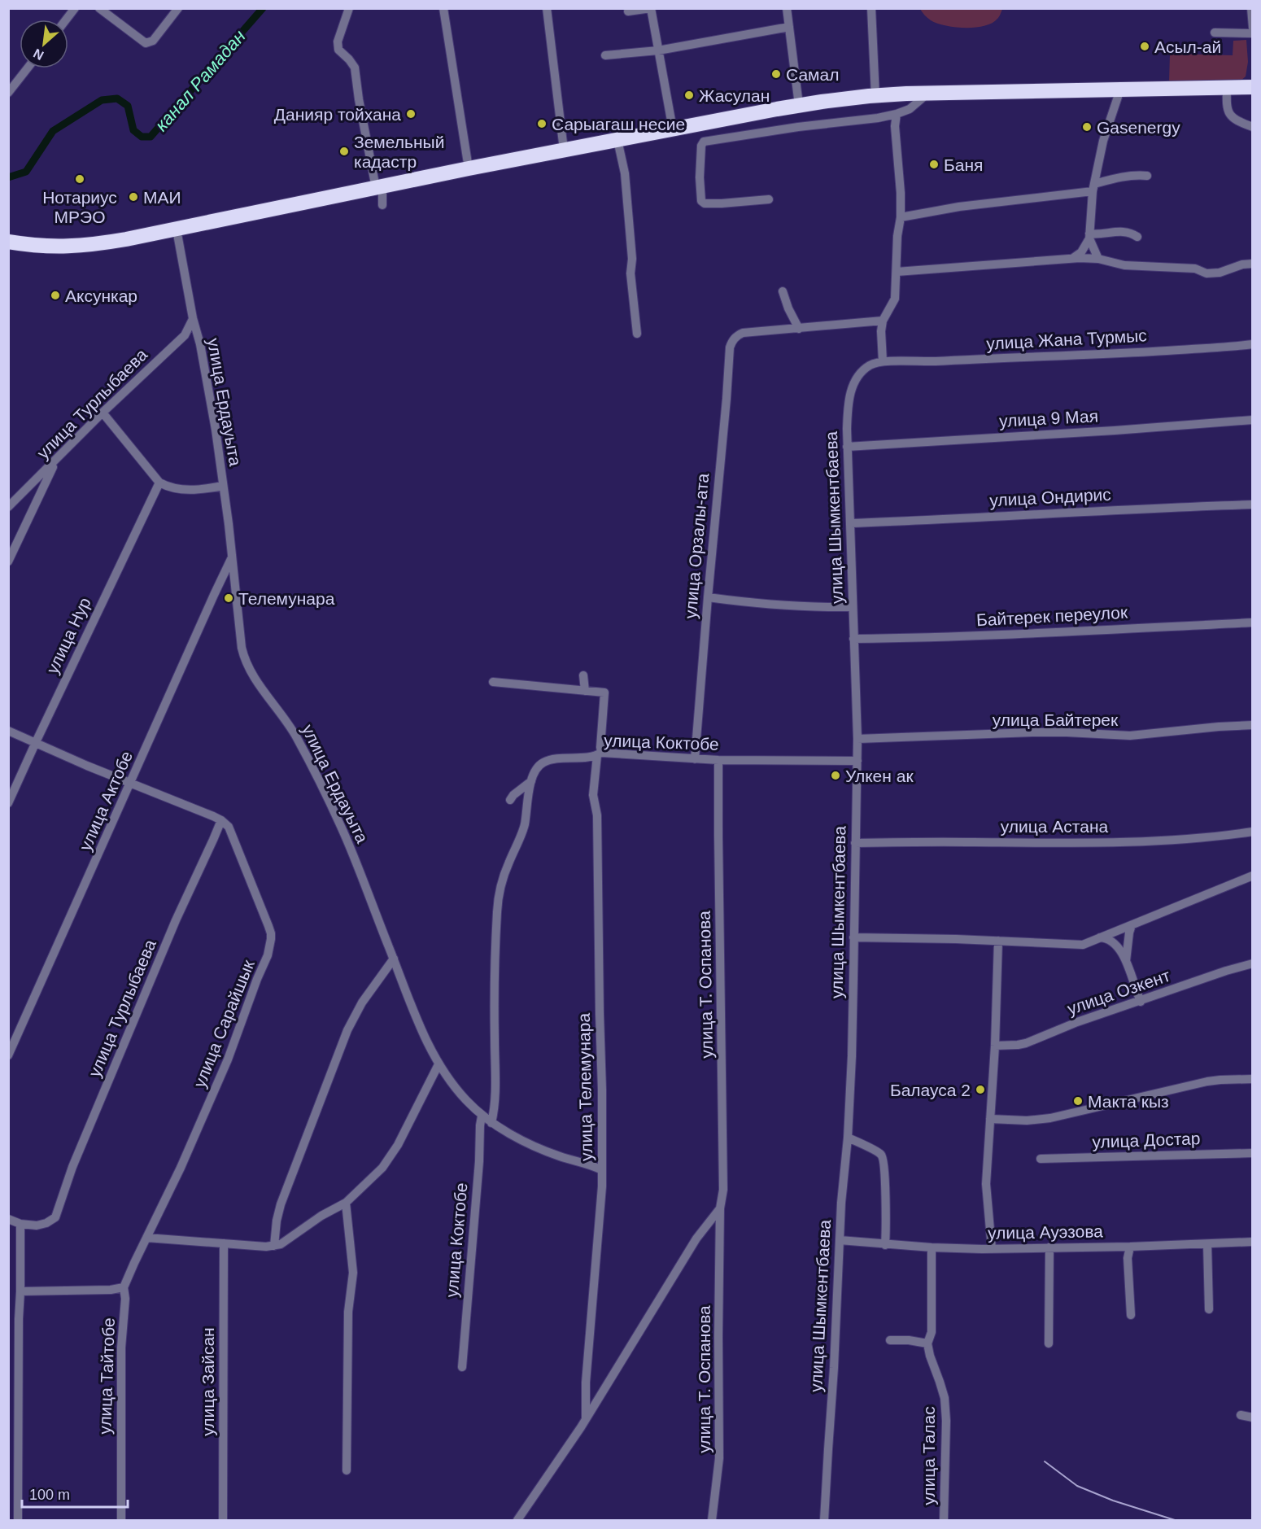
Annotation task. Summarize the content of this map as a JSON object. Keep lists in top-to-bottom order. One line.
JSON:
{"streets":{"street":["улица Жана Турмыс","улица Ердауыта","улица Турлыбаева","улица 9 Мая","улица Ондирис","улица Шымкентбаева","улица Орзалы-ата","Байтерек переулок","улица Нур","улица Байтерек","улица Коктобе","улица Актобе","улица Астана","улица Т. Оспанова","улица Озкент","улица Сарайшык","улица Телемунара","улица Достар","улица Ауэзова","улица Тайтобе","улица Зайсан","улица Талас"]},"crossings":[["улица Жана Турмыс","улица Шымкентбаева"],["улица Ердауыта","улица Турлыбаева"],["улица Ердауыта","улица Коктобе"],["улица Ердауыта","улица Актобе"],["улица Ердауыта","улица Телемунара"],["улица Турлыбаева","улица Сарайшык"],["улица 9 Мая","улица Шымкентбаева"],["улица Ондирис","улица Шымкентбаева"],["улица Шымкентбаева","Байтерек переулок"],["улица Шымкентбаева","улица Байтерек"],["улица Шымкентбаева","улица Коктобе"],["улица Шымкентбаева","улица Астана"],["улица Шымкентбаева","улица Ауэзова"],["улица Орзалы-ата","улица Коктобе"],["улица Коктобе","улица Т. Оспанова"],["улица Коктобе","улица Телемунара"],["улица Сарайшык","улица Тайтобе"],["улица Ауэзова","улица Талас"]],"water":["канал Рамадан"],"places":["Асыл-ай","Самал","Жасулан","Данияр тойхана","Сарыагаш несие","Gasenergy","Земельный кадастр","Баня","Нотариус МРЭО","МАИ","Аксункар","Телемунара","Улкен ак","Балауса 2","Макта кыз"],"scale_bar":"100 m","north":"bottom left"}
